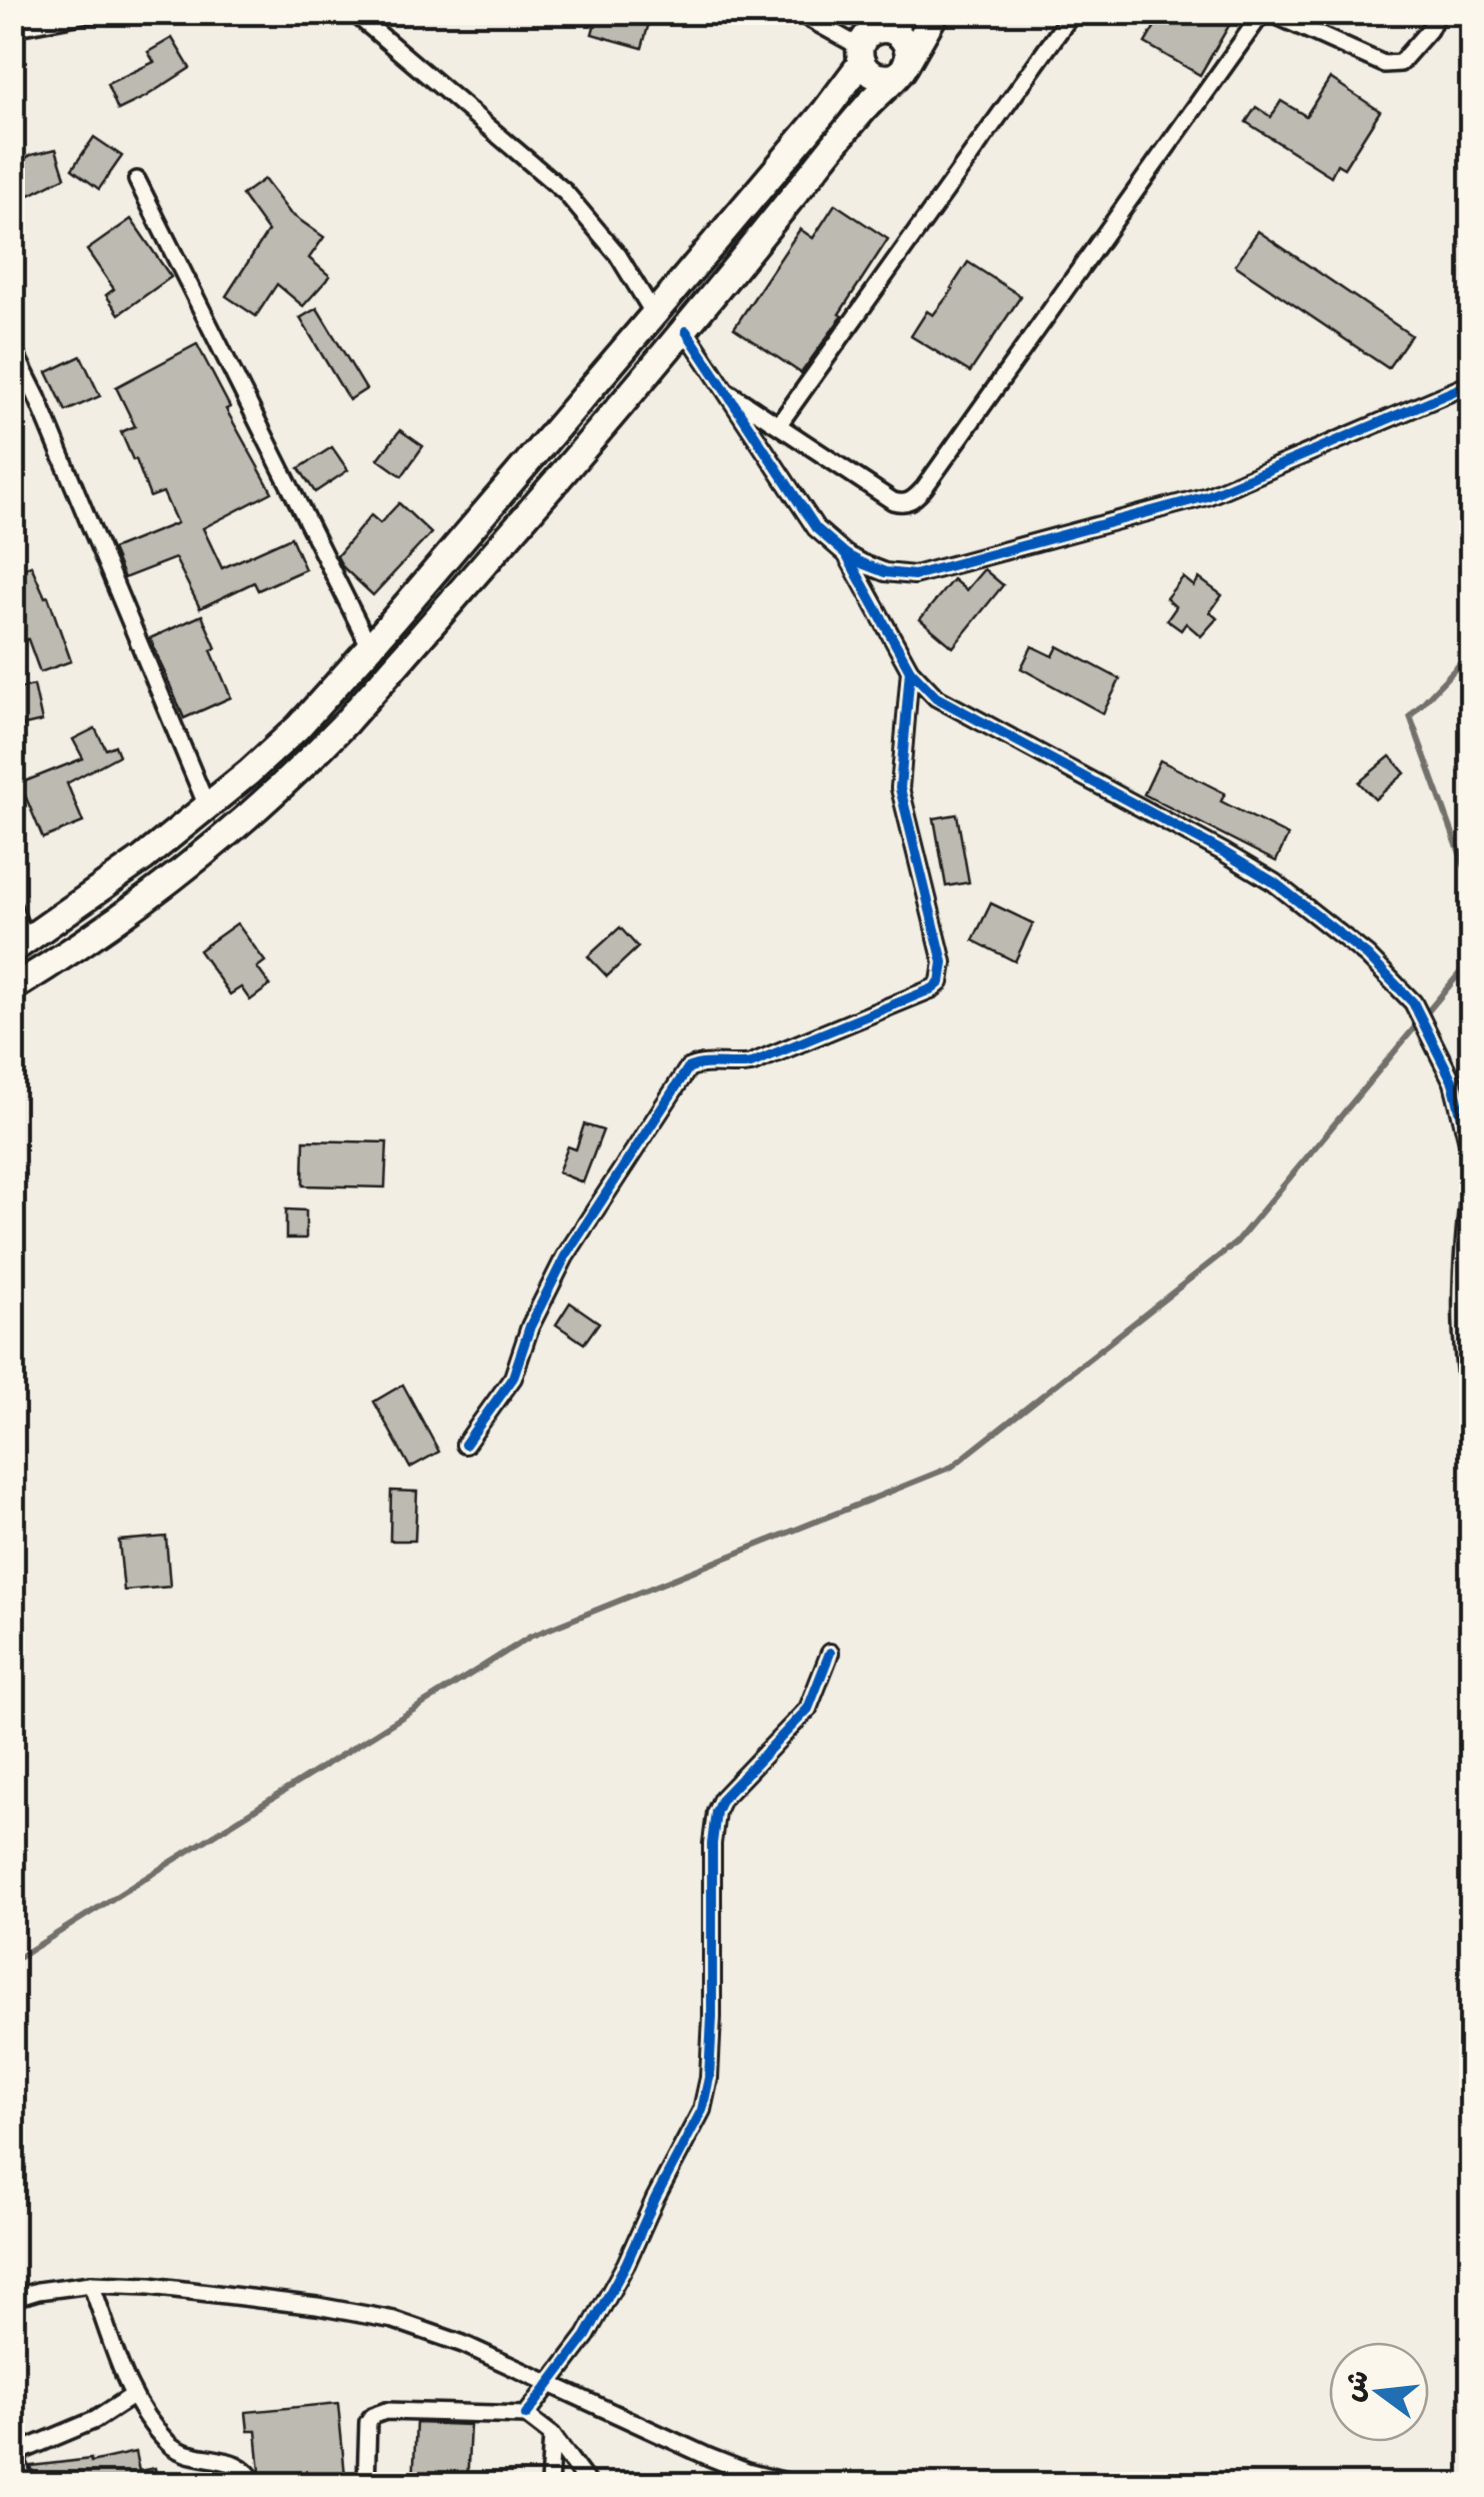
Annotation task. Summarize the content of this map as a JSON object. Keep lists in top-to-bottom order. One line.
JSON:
{"north":"left"}
